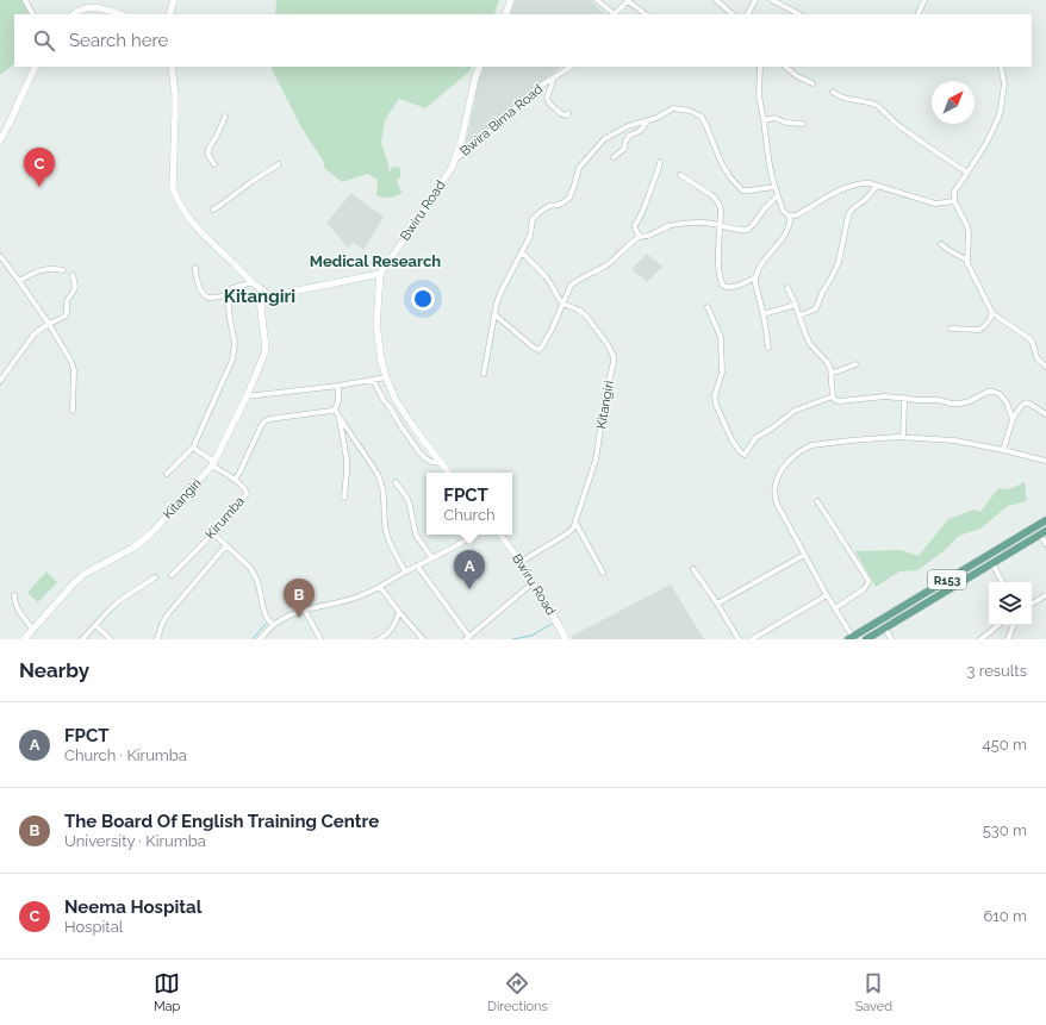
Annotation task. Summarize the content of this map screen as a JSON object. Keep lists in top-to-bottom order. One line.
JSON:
{"streets":{"main road":["Bwiru Road","Kitangiri","R153"],"street":["Bwira Bima Road","Kirumba"]},"crossings":[["Bwira Bima Road","Bwiru Road"],["Bwiru Road","Kitangiri"],["Kitangiri","Kirumba"]],"districts":["Medical Research","Kitangiri"],"north":"top right","page":{"search":"Search here","pins":["C","A","B"],"popup":["FPCT","Church"],"heading":["Nearby","3 results"],"list":[{"mark":"A","name":"FPCT","note":"Church · Kirumba","value":"450 m"},{"mark":"B","name":"The Board Of English Training Centre","note":"University · Kirumba","value":"530 m"},{"mark":"C","name":"Neema Hospital","note":"Hospital","value":"610 m"}],"nav":["Map","Directions","Saved"]}}
